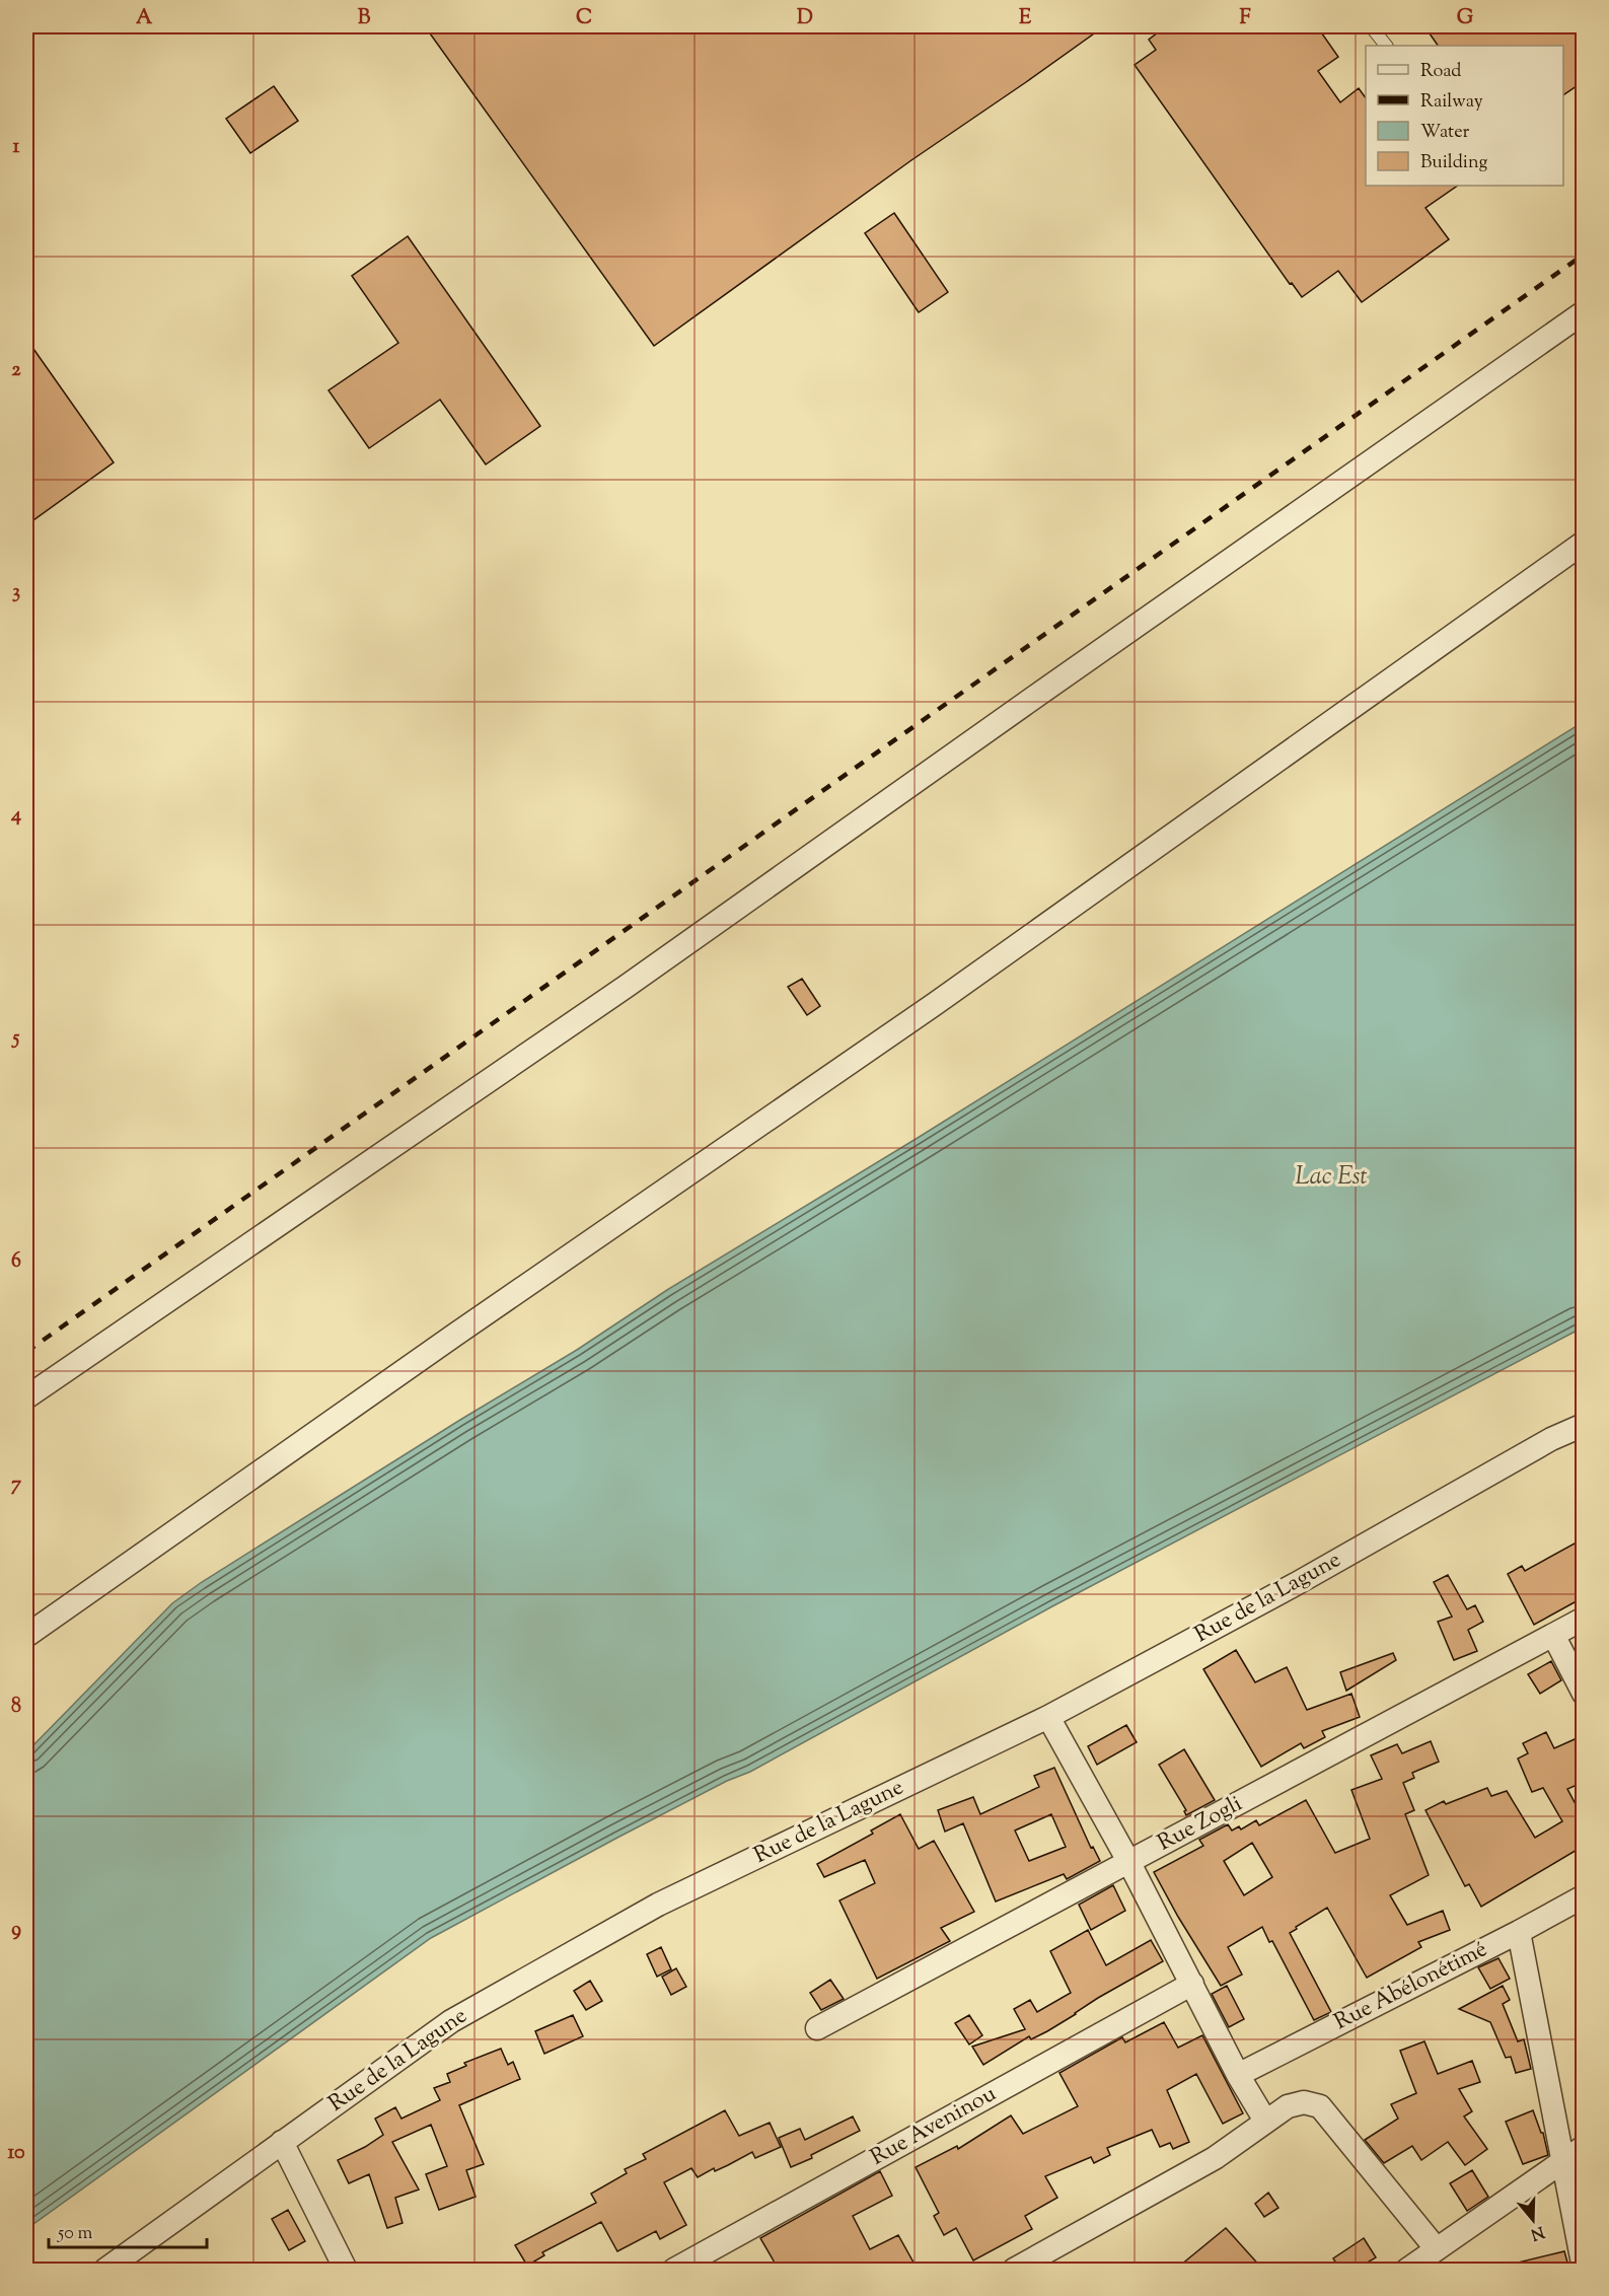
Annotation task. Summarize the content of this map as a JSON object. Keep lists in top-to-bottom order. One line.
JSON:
{"streets":{"street":["Rue de la Lagune","Rue Zogli","Rue Abélonétimé","Rue Aveninou"]},"water":["Lac Est"],"legend":["Road","Railway","Water","Building"],"scale_bar":"50 m","north":"bottom","grid":{"columns":["A","B","C","D","E","F","G"],"rows":["1","2","3","4","5","6","7","8","9","10"]}}
